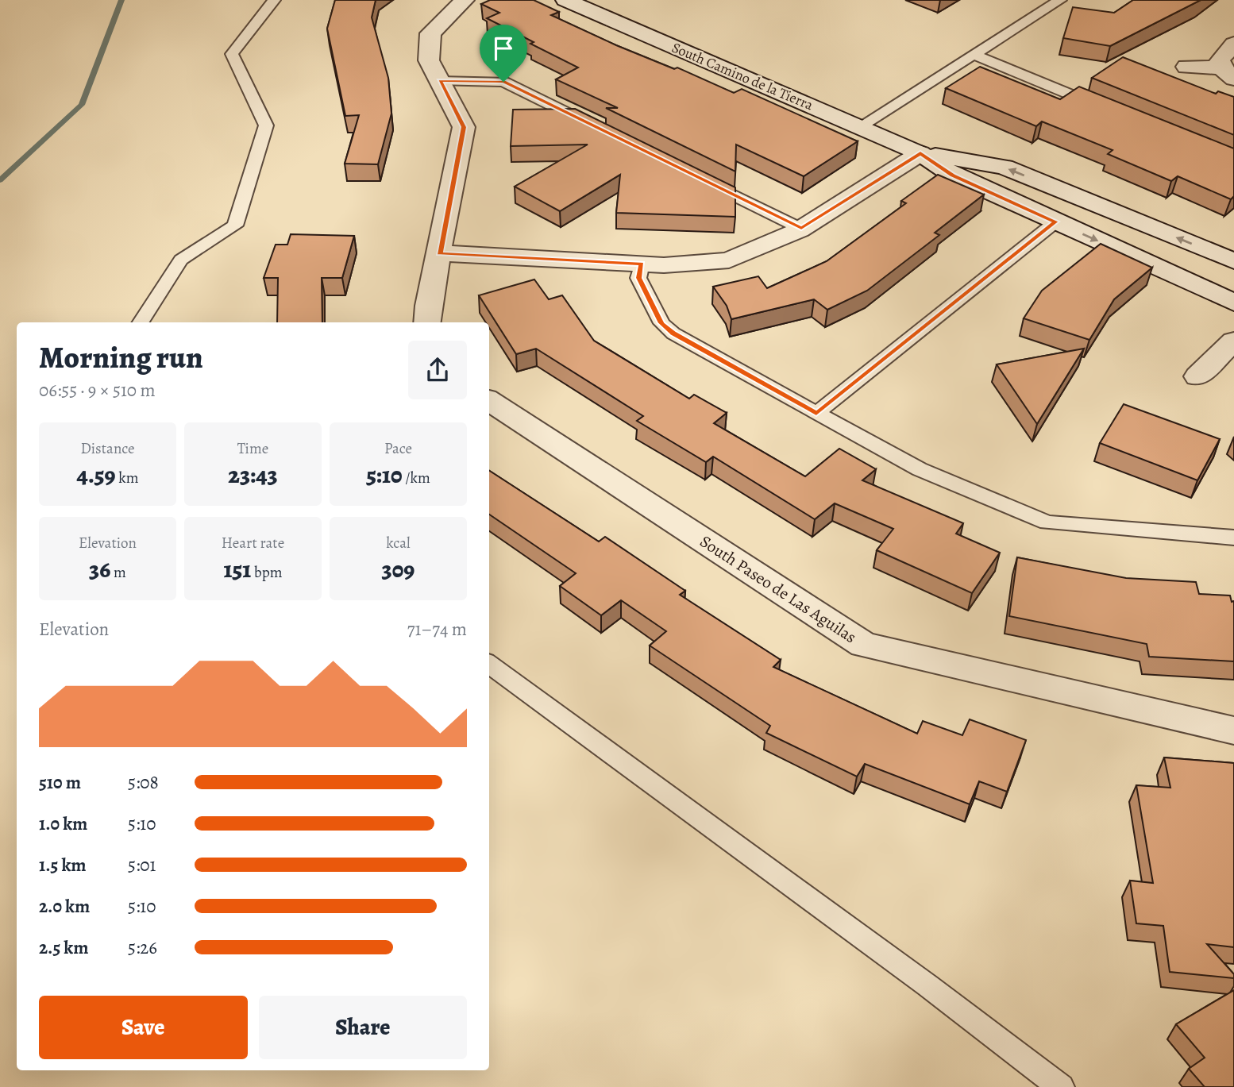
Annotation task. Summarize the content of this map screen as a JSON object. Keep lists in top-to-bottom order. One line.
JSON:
{"streets":{"street":["South Camino de la Tierra","South Paseo de Las Aguilas"]},"page":{"heading":["Morning run","06:55 · 9 × 510 m"],"stats":[["Distance","4.59 km"],["Time","23:43"],["Pace","5:10 /km"],["Elevation","36 m"],["Heart rate","151 bpm"],["kcal","309"]],"chart":["Elevation","71–74 m"],"list":[{"name":"510 m","note":"5:08"},{"name":"1.0 km","note":"5:10"},{"name":"1.5 km","note":"5:01"},{"name":"2.0 km","note":"5:10"},{"name":"2.5 km","note":"5:26"}],"buttons":["Save","Share"]}}
